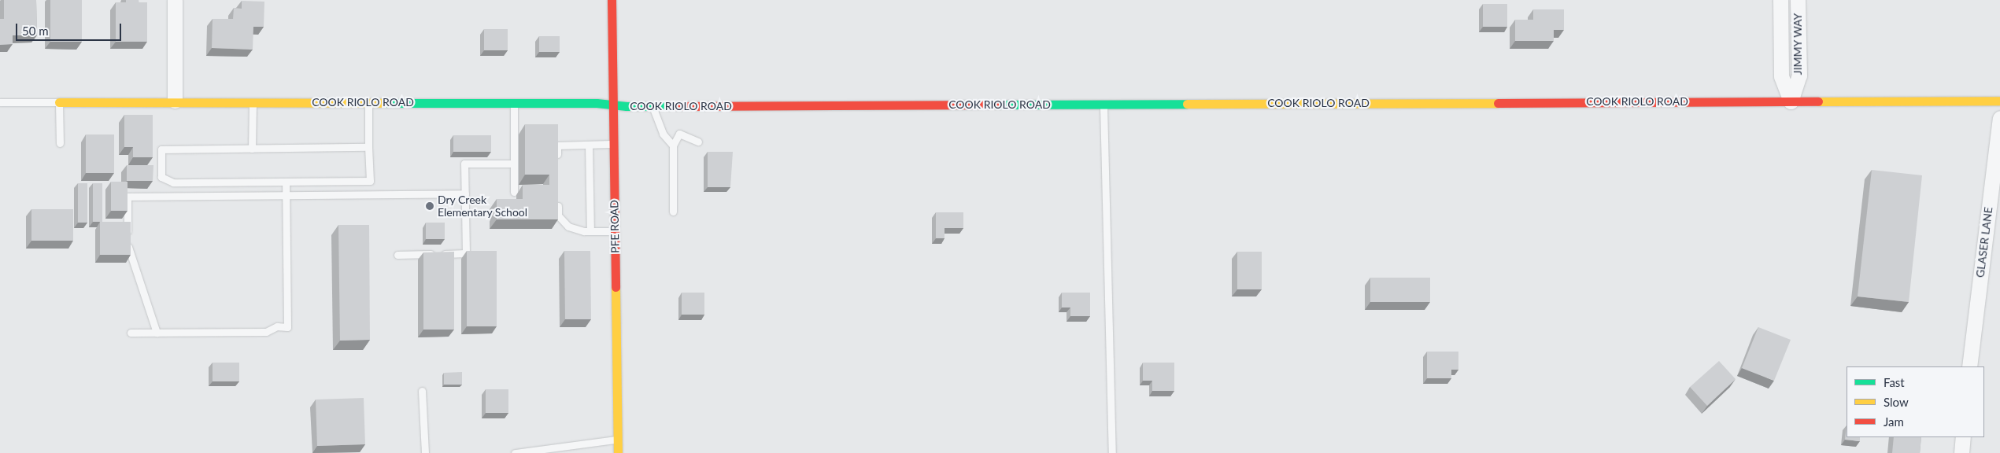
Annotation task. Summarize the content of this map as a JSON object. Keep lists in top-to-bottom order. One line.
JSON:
{"streets":{"street":["JIMMY WAY","COOK RIOLO ROAD","PFE ROAD","GLASER LANE"]},"crossings":[["JIMMY WAY","COOK RIOLO ROAD"],["COOK RIOLO ROAD","PFE ROAD"]],"places":["Dry Creek Elementary School"],"legend":["Fast","Slow","Jam"],"scale_bar":"50 m"}
